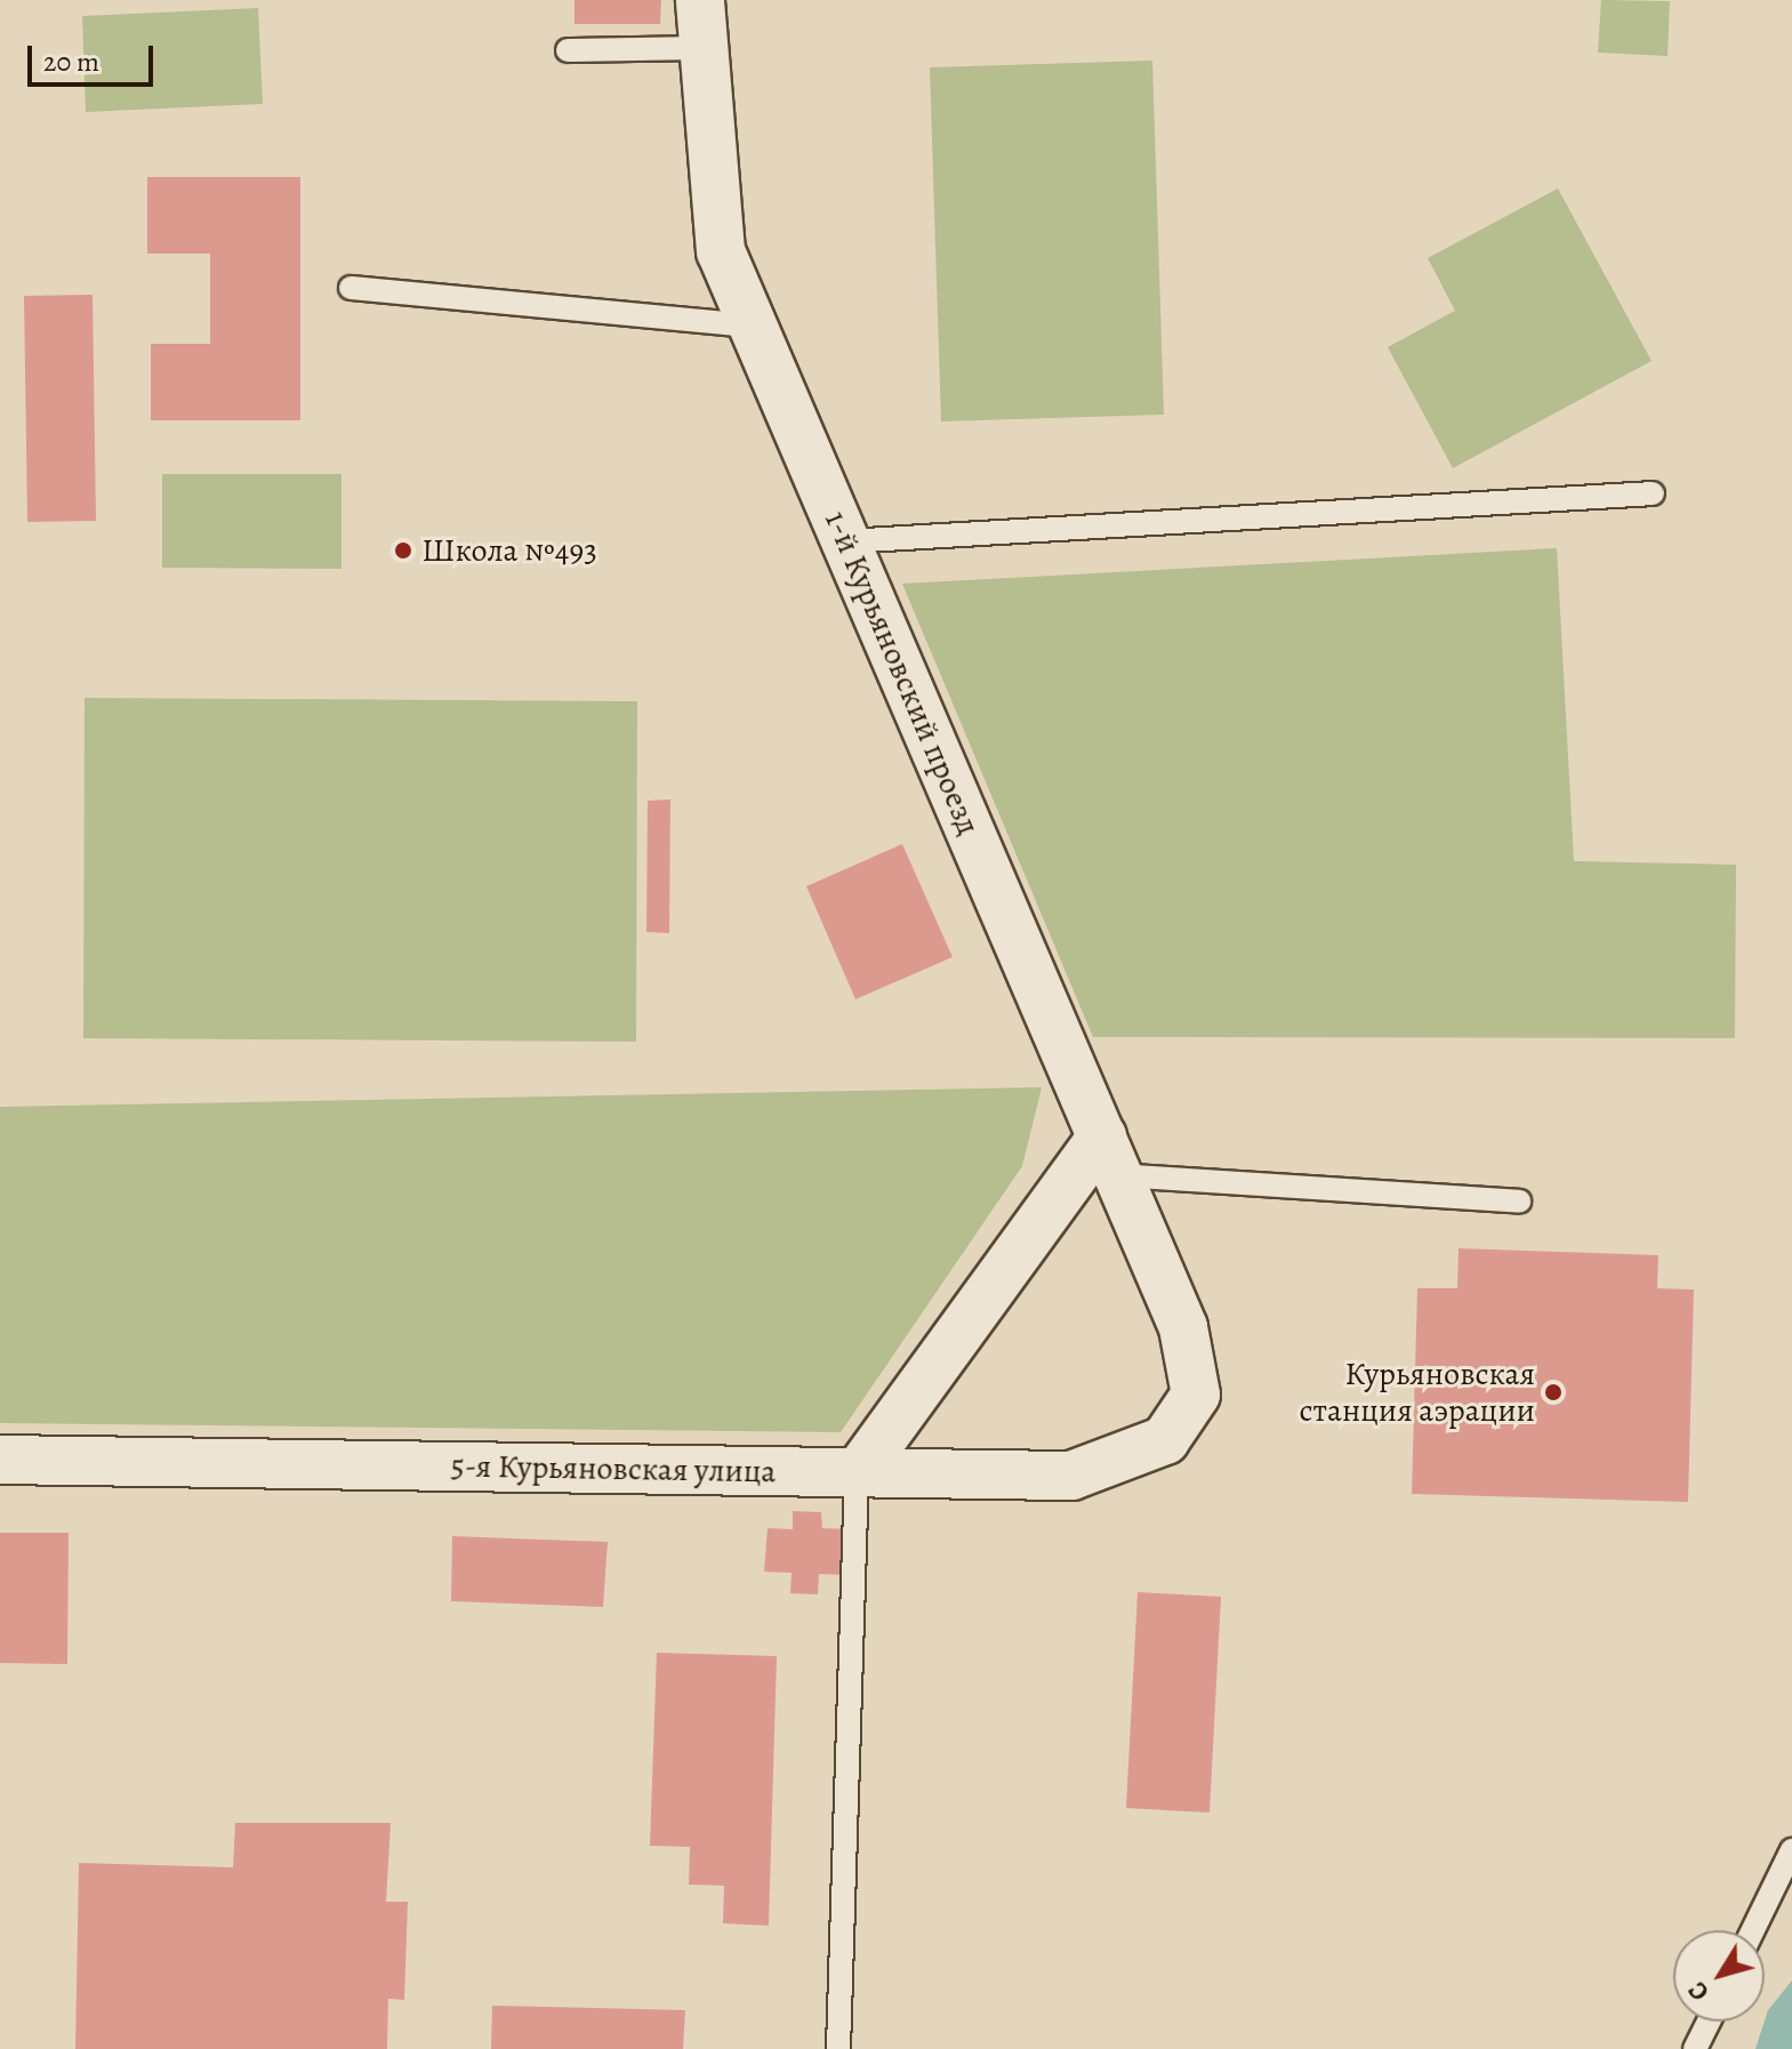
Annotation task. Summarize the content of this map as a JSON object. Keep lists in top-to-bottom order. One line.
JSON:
{"streets":{"street":["1-й Курьяновский проезд","5-я Курьяновская улица"]},"crossings":[["1-й Курьяновский проезд","5-я Курьяновская улица"]],"places":["Школа №493","Курьяновская станция аэрации"],"scale_bar":"20 m","north":"bottom left"}
